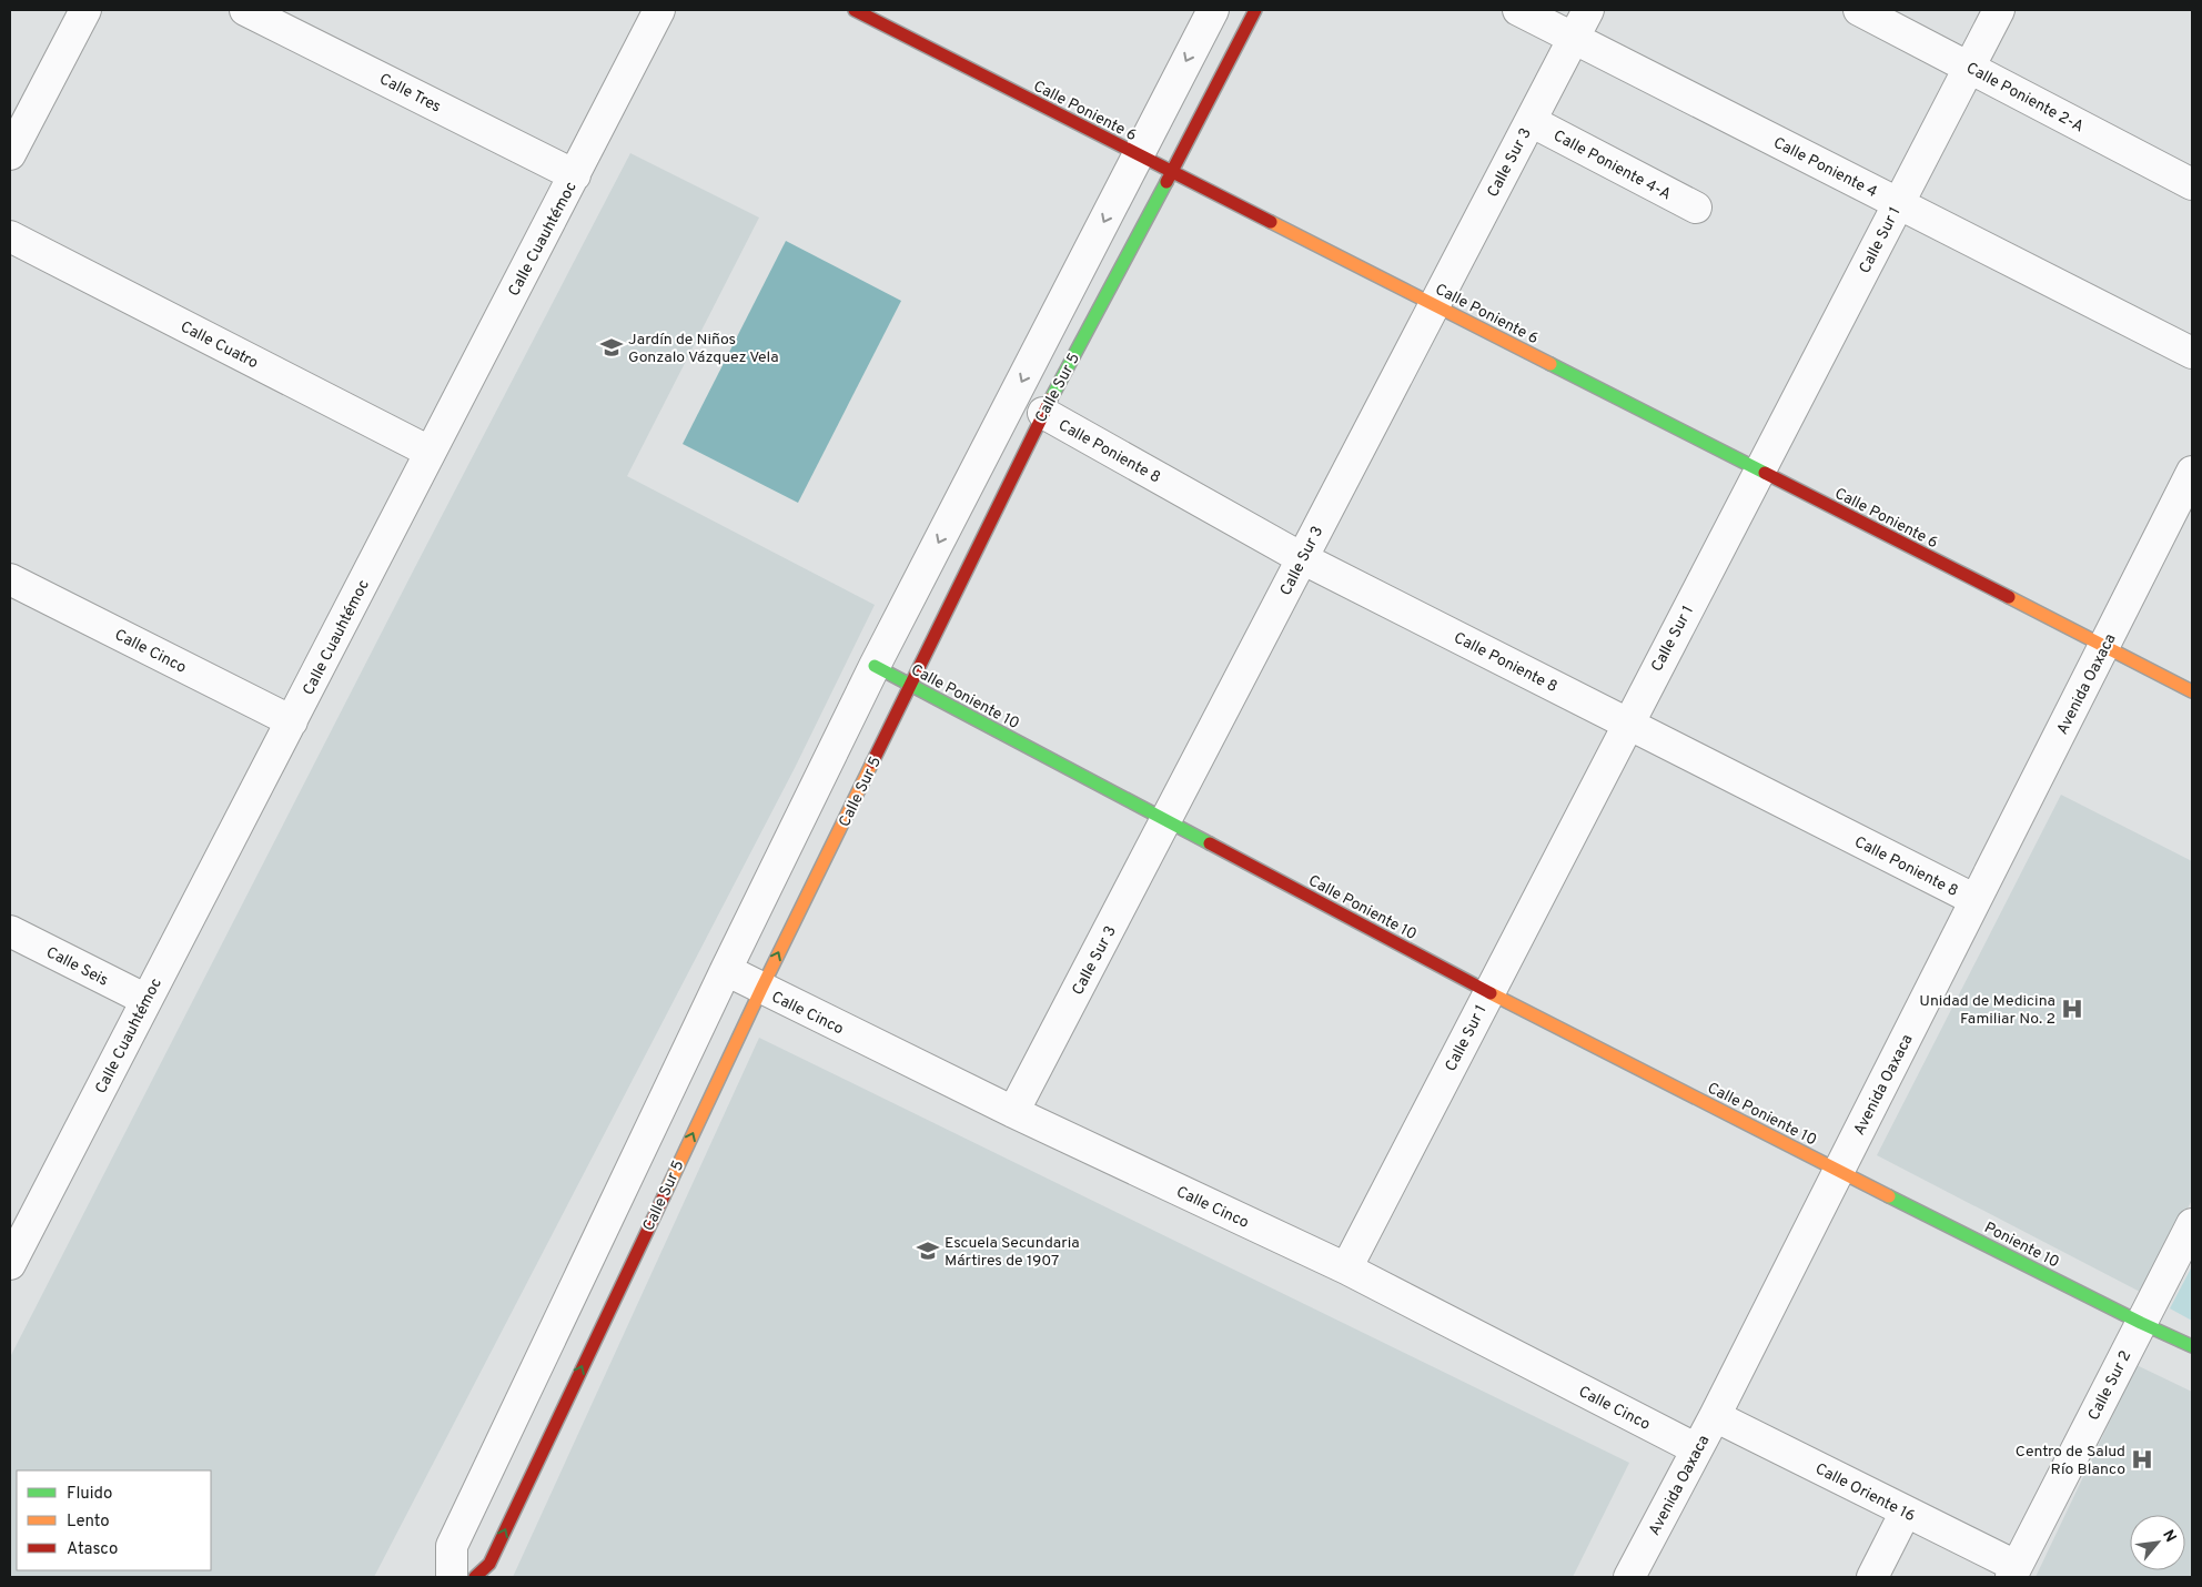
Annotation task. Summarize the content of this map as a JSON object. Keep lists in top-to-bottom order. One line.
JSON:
{"streets":{"street":["Calle Tres","Calle Poniente 2-A","Calle Poniente 6","Calle Sur 3","Calle Poniente 4-A","Calle Poniente 4","Calle Cuauhtémoc","Calle Sur 1","Calle Cuatro","Calle Sur 5","Calle Poniente 8","Calle Cinco","Avenida Oaxaca","Calle Poniente 10","Calle Seis","Poniente 10","Calle Sur 2","Calle Oriente 16"]},"crossings":[["Calle Tres","Calle Cuauhtémoc"],["Calle Poniente 2-A","Calle Sur 1"],["Calle Poniente 6","Calle Sur 3"],["Calle Poniente 6","Calle Sur 1"],["Calle Poniente 6","Calle Sur 5"],["Calle Poniente 6","Avenida Oaxaca"],["Calle Sur 3","Calle Poniente 4-A"],["Calle Sur 3","Calle Poniente 4"],["Calle Sur 3","Calle Poniente 8"],["Calle Sur 3","Calle Cinco"],["Calle Sur 3","Calle Poniente 10"],["Calle Poniente 4","Calle Sur 1"],["Calle Cuauhtémoc","Calle Cuatro"],["Calle Cuauhtémoc","Calle Cinco"],["Calle Cuauhtémoc","Calle Seis"],["Calle Sur 1","Calle Poniente 8"],["Calle Sur 1","Calle Cinco"],["Calle Sur 1","Calle Poniente 10"],["Calle Sur 5","Calle Poniente 8"],["Calle Sur 5","Calle Cinco"],["Calle Sur 5","Calle Poniente 10"],["Calle Poniente 8","Avenida Oaxaca"],["Calle Cinco","Avenida Oaxaca"],["Avenida Oaxaca","Calle Poniente 10"],["Avenida Oaxaca","Poniente 10"],["Avenida Oaxaca","Calle Oriente 16"],["Calle Poniente 10","Poniente 10"],["Poniente 10","Calle Sur 2"],["Calle Sur 2","Calle Oriente 16"]],"places":{"school or university":["Jardín de Niños Gonzalo Vázquez Vela","Escuela Secundaria Mártires de 1907"],"hospital":["Unidad de Medicina Familiar No. 2","Centro de Salud Río Blanco"]},"legend":["Fluido","Lento","Atasco"],"north":"top right"}
